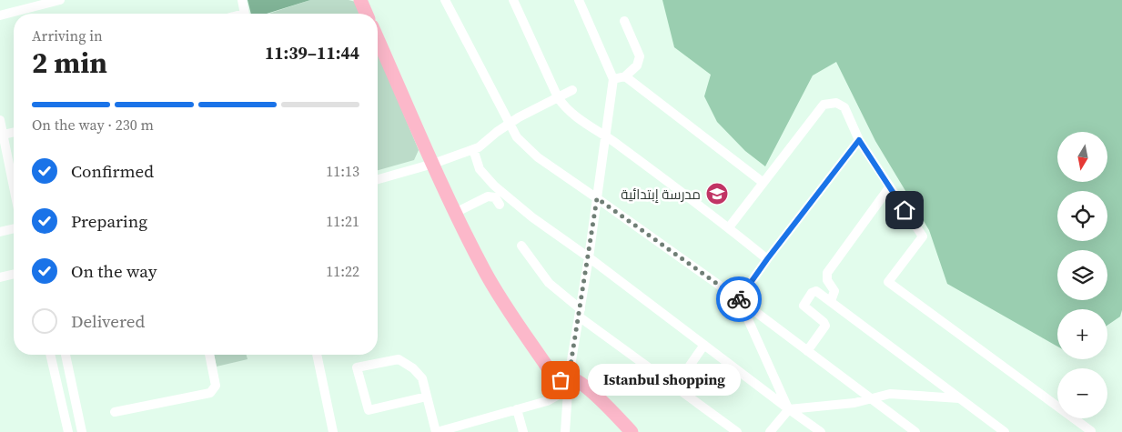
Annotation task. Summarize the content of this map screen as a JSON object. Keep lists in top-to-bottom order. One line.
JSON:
{"places":{"school or university":["مدرسة إبتدائية"],"other":["Istanbul shopping"]},"north":"bottom","page":{"heading":["2 min","Arriving in","11:39–11:44"],"bar":"On the way · 230 m","map_buttons":["+","−"],"list":[["Confirmed","11:13"],["Preparing","11:21"],["On the way","11:22"],"Delivered"],"bubble":"Istanbul shopping"}}
